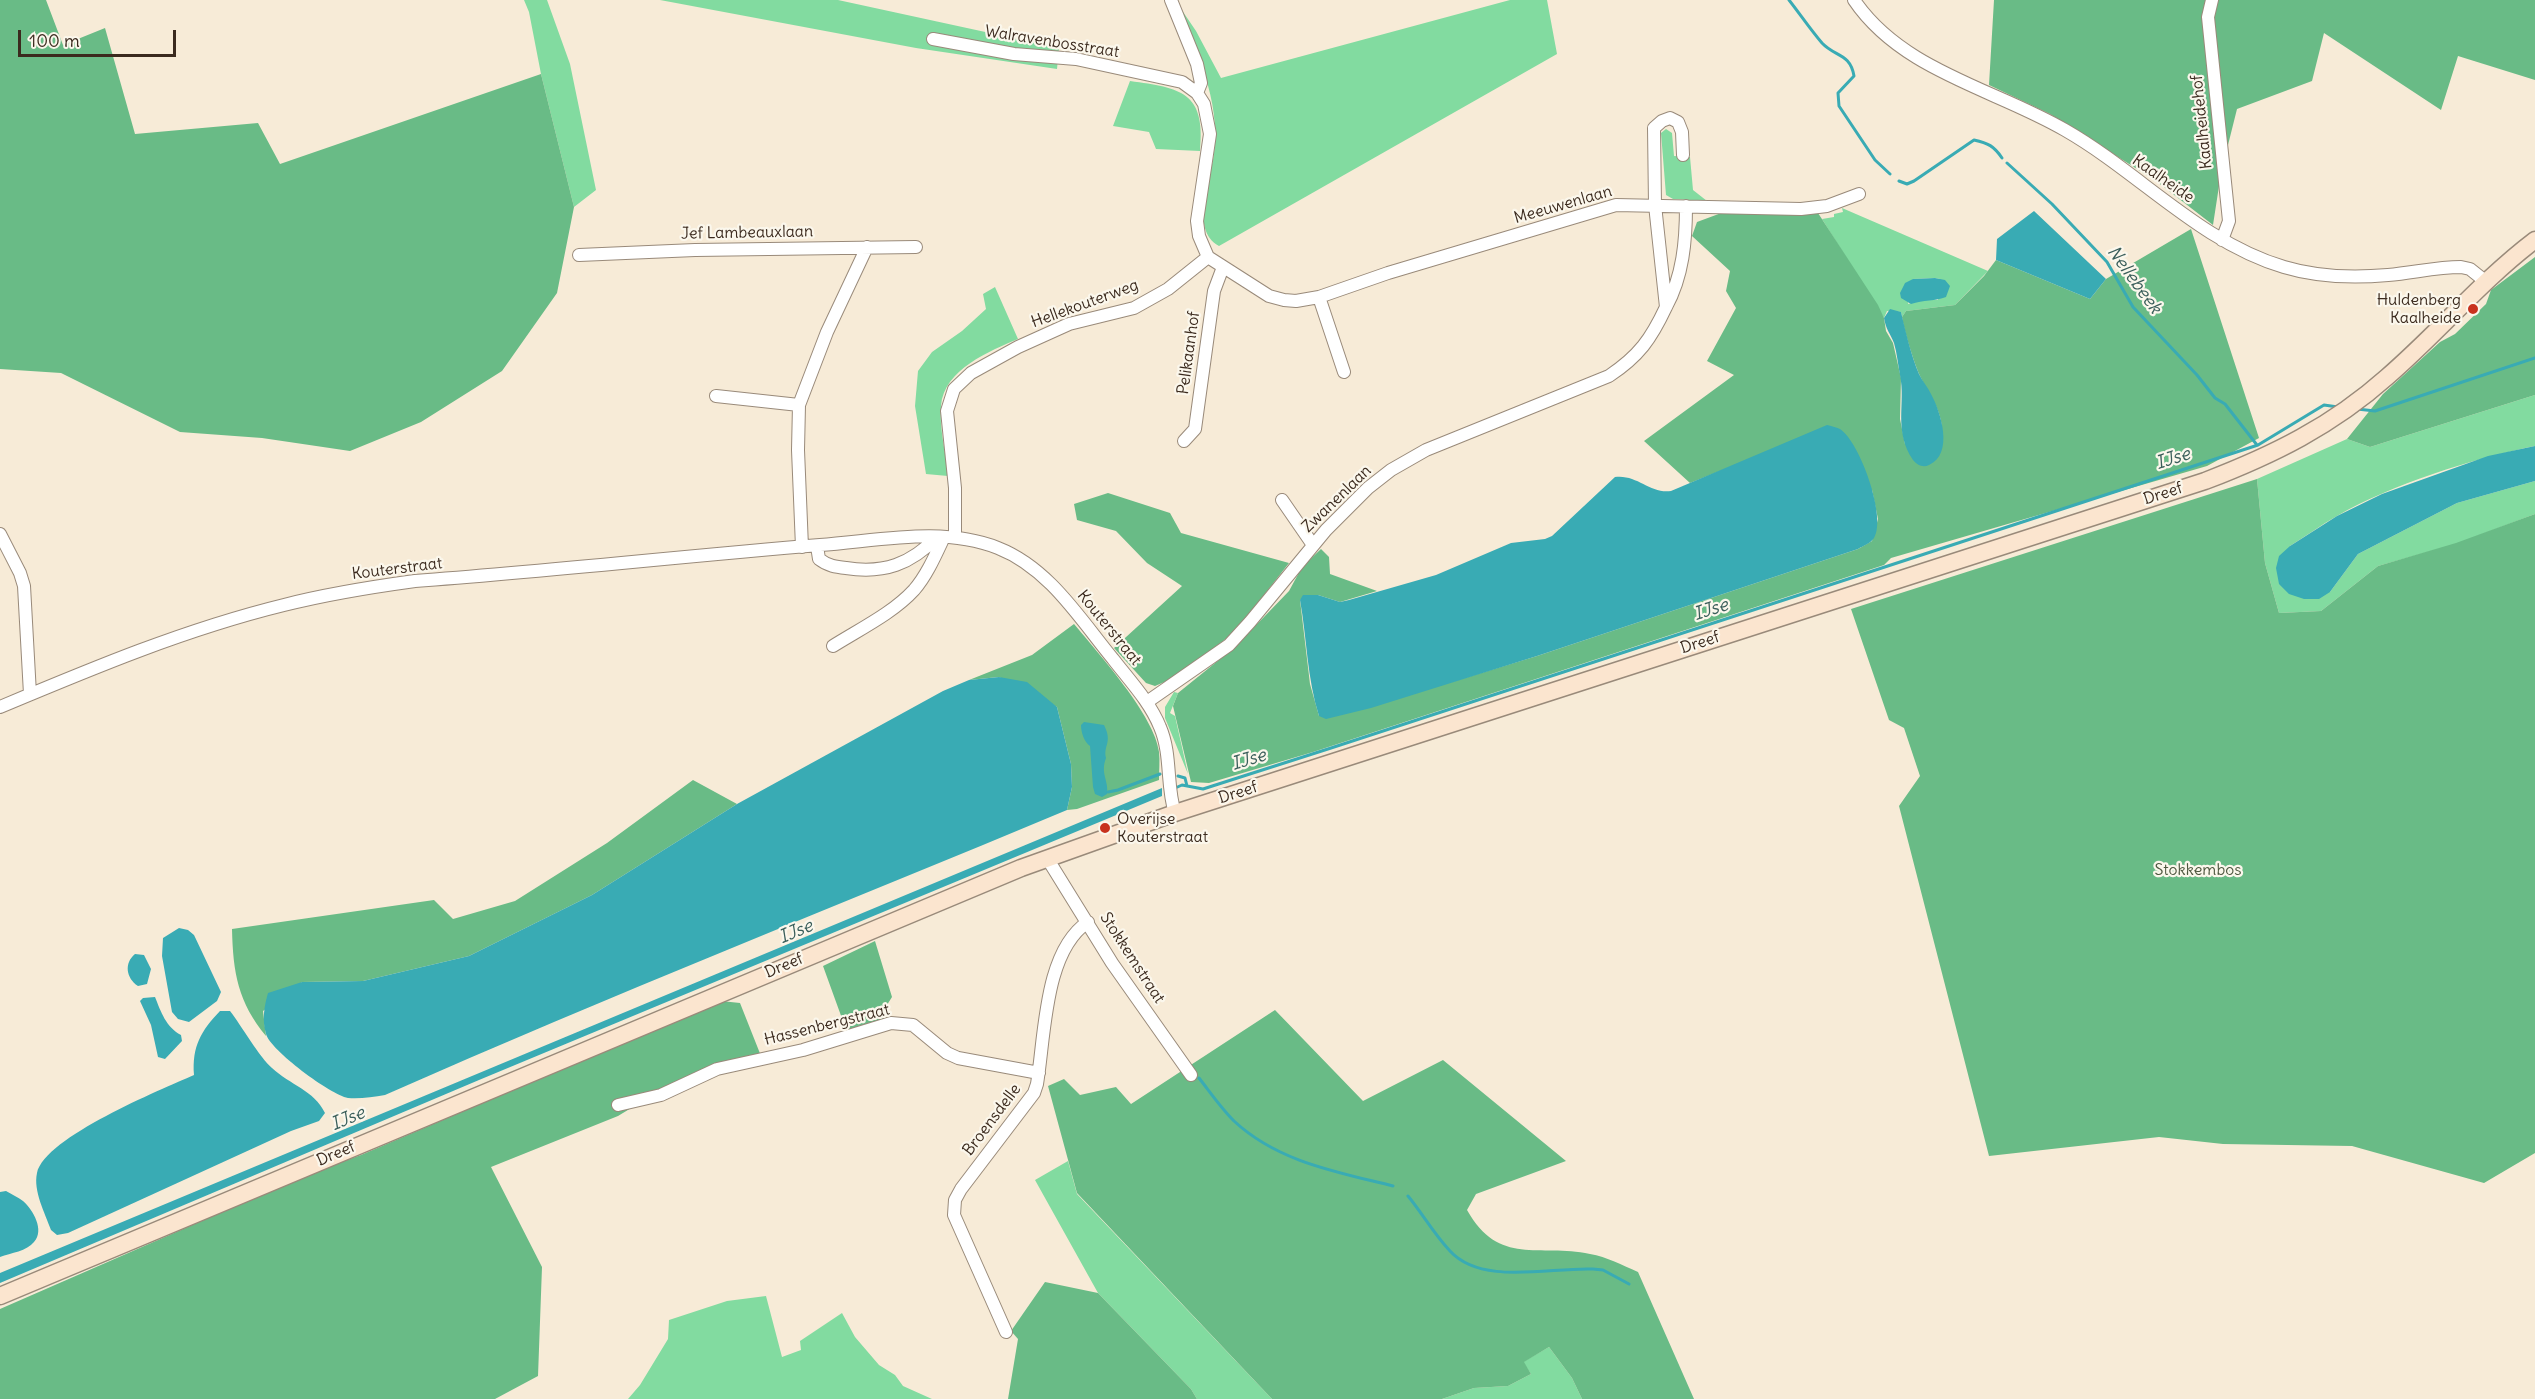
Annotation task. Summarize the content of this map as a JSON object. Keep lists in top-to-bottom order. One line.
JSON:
{"streets":{"main road":["Dreef"],"street":["Walravenbosstraat","Kaalheidehof","Kaalheide","Meeuwenlaan","Jef Lambeauxlaan","Hellekouterweg","Pelikaanhof","Zwanenlaan","Kouterstraat","Stokkemstraat","Hassenbergstraat","Broensdelle"]},"crossings":[["Kaalheidehof","Kaalheide"],["Kaalheide","Dreef"],["Meeuwenlaan","Hellekouterweg"],["Meeuwenlaan","Pelikaanhof"],["Meeuwenlaan","Zwanenlaan"],["Hellekouterweg","Kouterstraat"],["Dreef","Kouterstraat"],["Dreef","Stokkemstraat"],["Zwanenlaan","Kouterstraat"],["Stokkemstraat","Broensdelle"],["Hassenbergstraat","Broensdelle"]],"water":["Nellebeek","IJse"],"parks":["Stokkembos"],"places":["Huldenberg Kaalheide","Overijse Kouterstraat"],"scale_bar":"100 m"}
